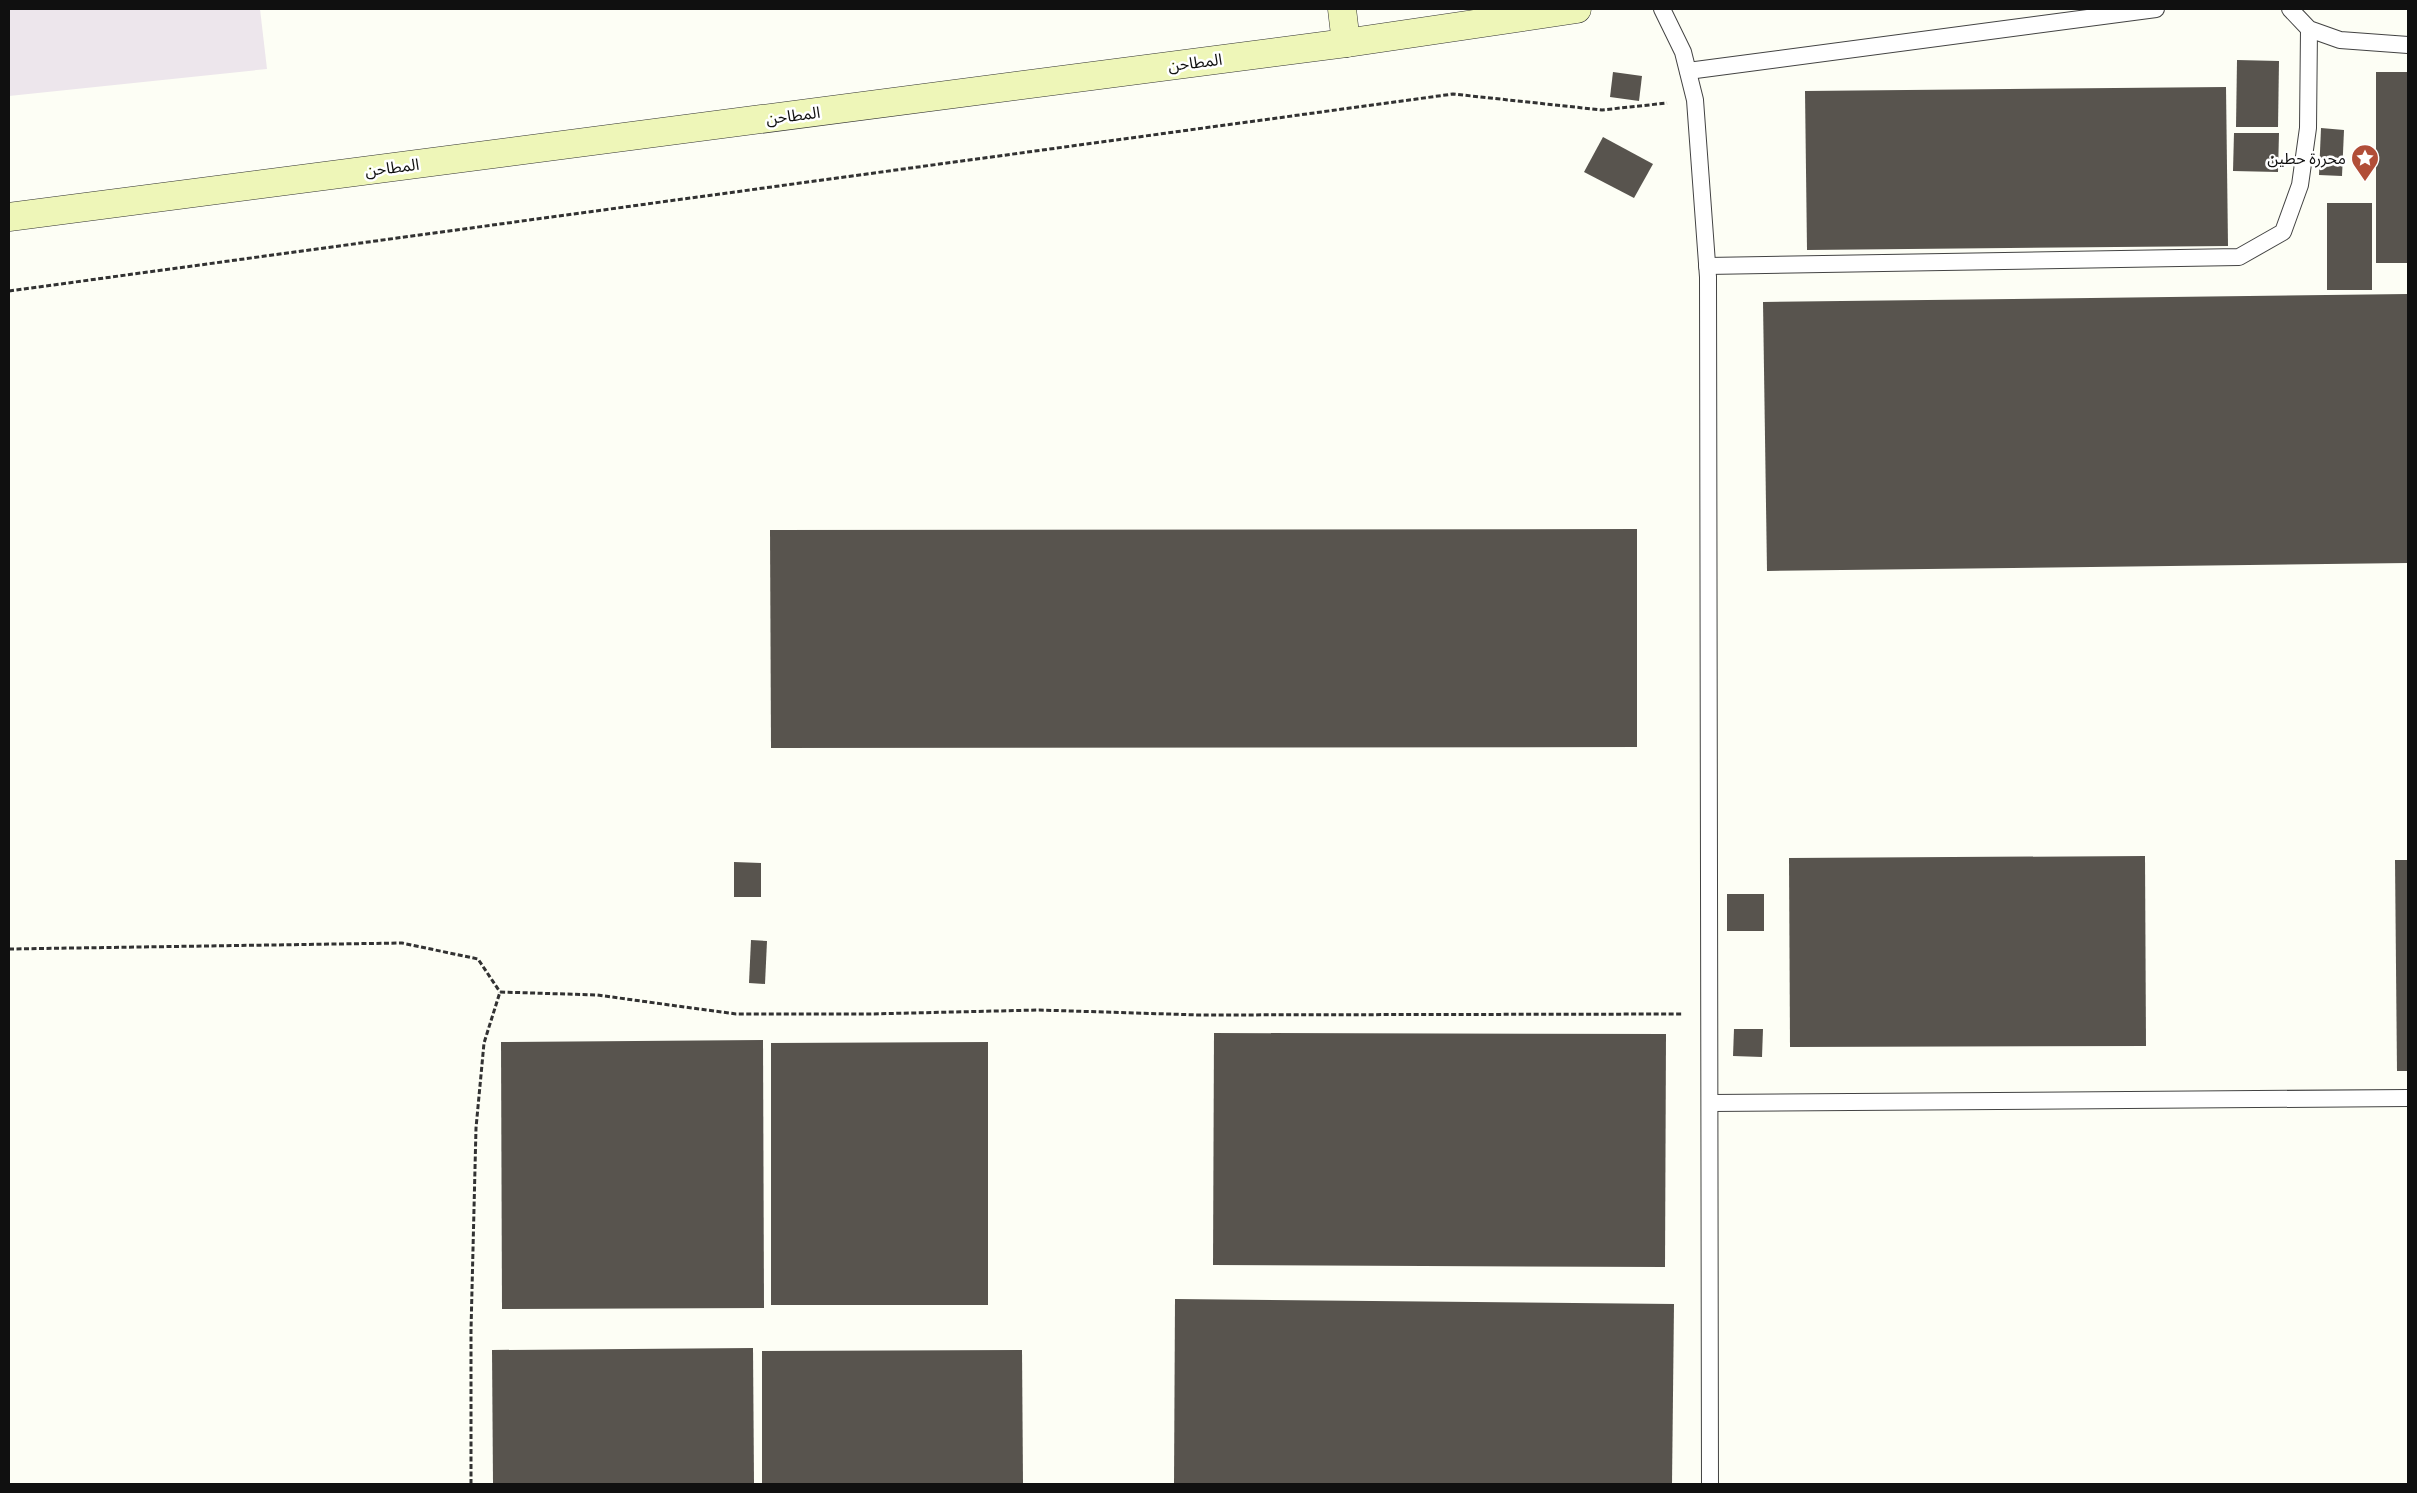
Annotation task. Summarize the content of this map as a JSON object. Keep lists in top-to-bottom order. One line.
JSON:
{"streets":{"main road":["المطاحن"]},"places":{"place":["محررة حطين"]}}
